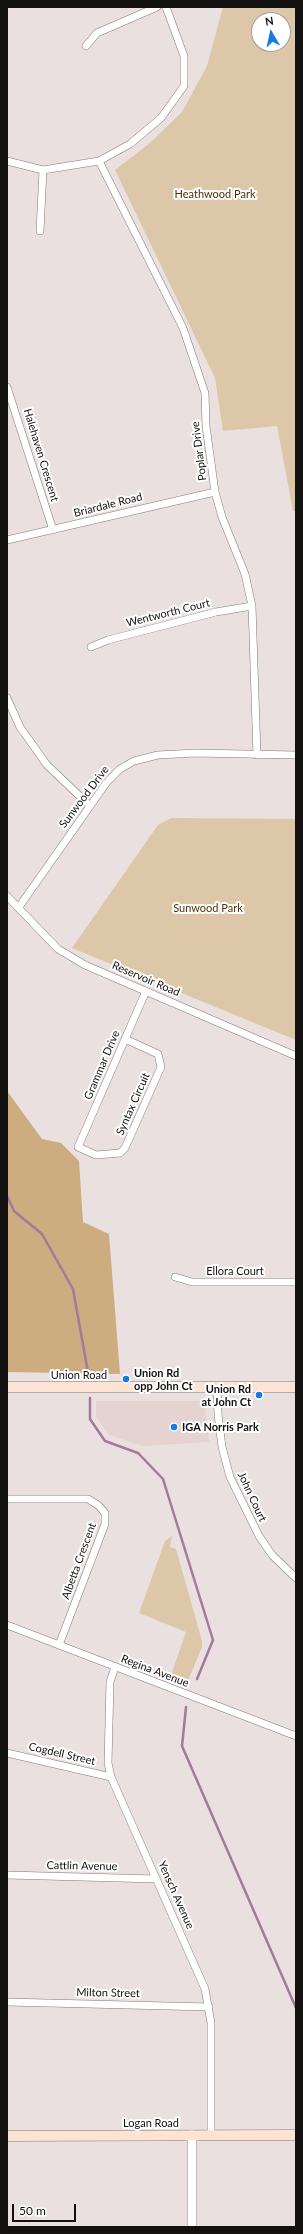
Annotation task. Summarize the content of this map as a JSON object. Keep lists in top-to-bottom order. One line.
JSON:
{"streets":{"main road":["Union Road","Logan Road"],"street":["Poplar Drive","Halehaven Crescent","Briardale Road","Wentworth Court","Sunwood Drive","Reservoir Road","Grammar Drive","Syntax Circuit","Ellora Court","John Court","Albetta Crescent","Regina Avenue","Cogdell Street","Cattlin Avenue","Yensch Avenue","Milton Street"]},"crossings":[["Poplar Drive","Briardale Road"],["Poplar Drive","Wentworth Court"],["Poplar Drive","Sunwood Drive"],["Halehaven Crescent","Briardale Road"],["Sunwood Drive","Reservoir Road"],["Reservoir Road","Grammar Drive"],["Grammar Drive","Syntax Circuit"],["Union Road","John Court"],["Albetta Crescent","Regina Avenue"],["Regina Avenue","Yensch Avenue"],["Cogdell Street","Yensch Avenue"],["Cattlin Avenue","Yensch Avenue"],["Yensch Avenue","Milton Street"],["Yensch Avenue","Logan Road"]],"parks":["Heathwood Park","Sunwood Park"],"places":["Union Rd opp John Ct","Union Rd at John Ct","IGA Norris Park"],"scale_bar":"50 m","north":"top"}
